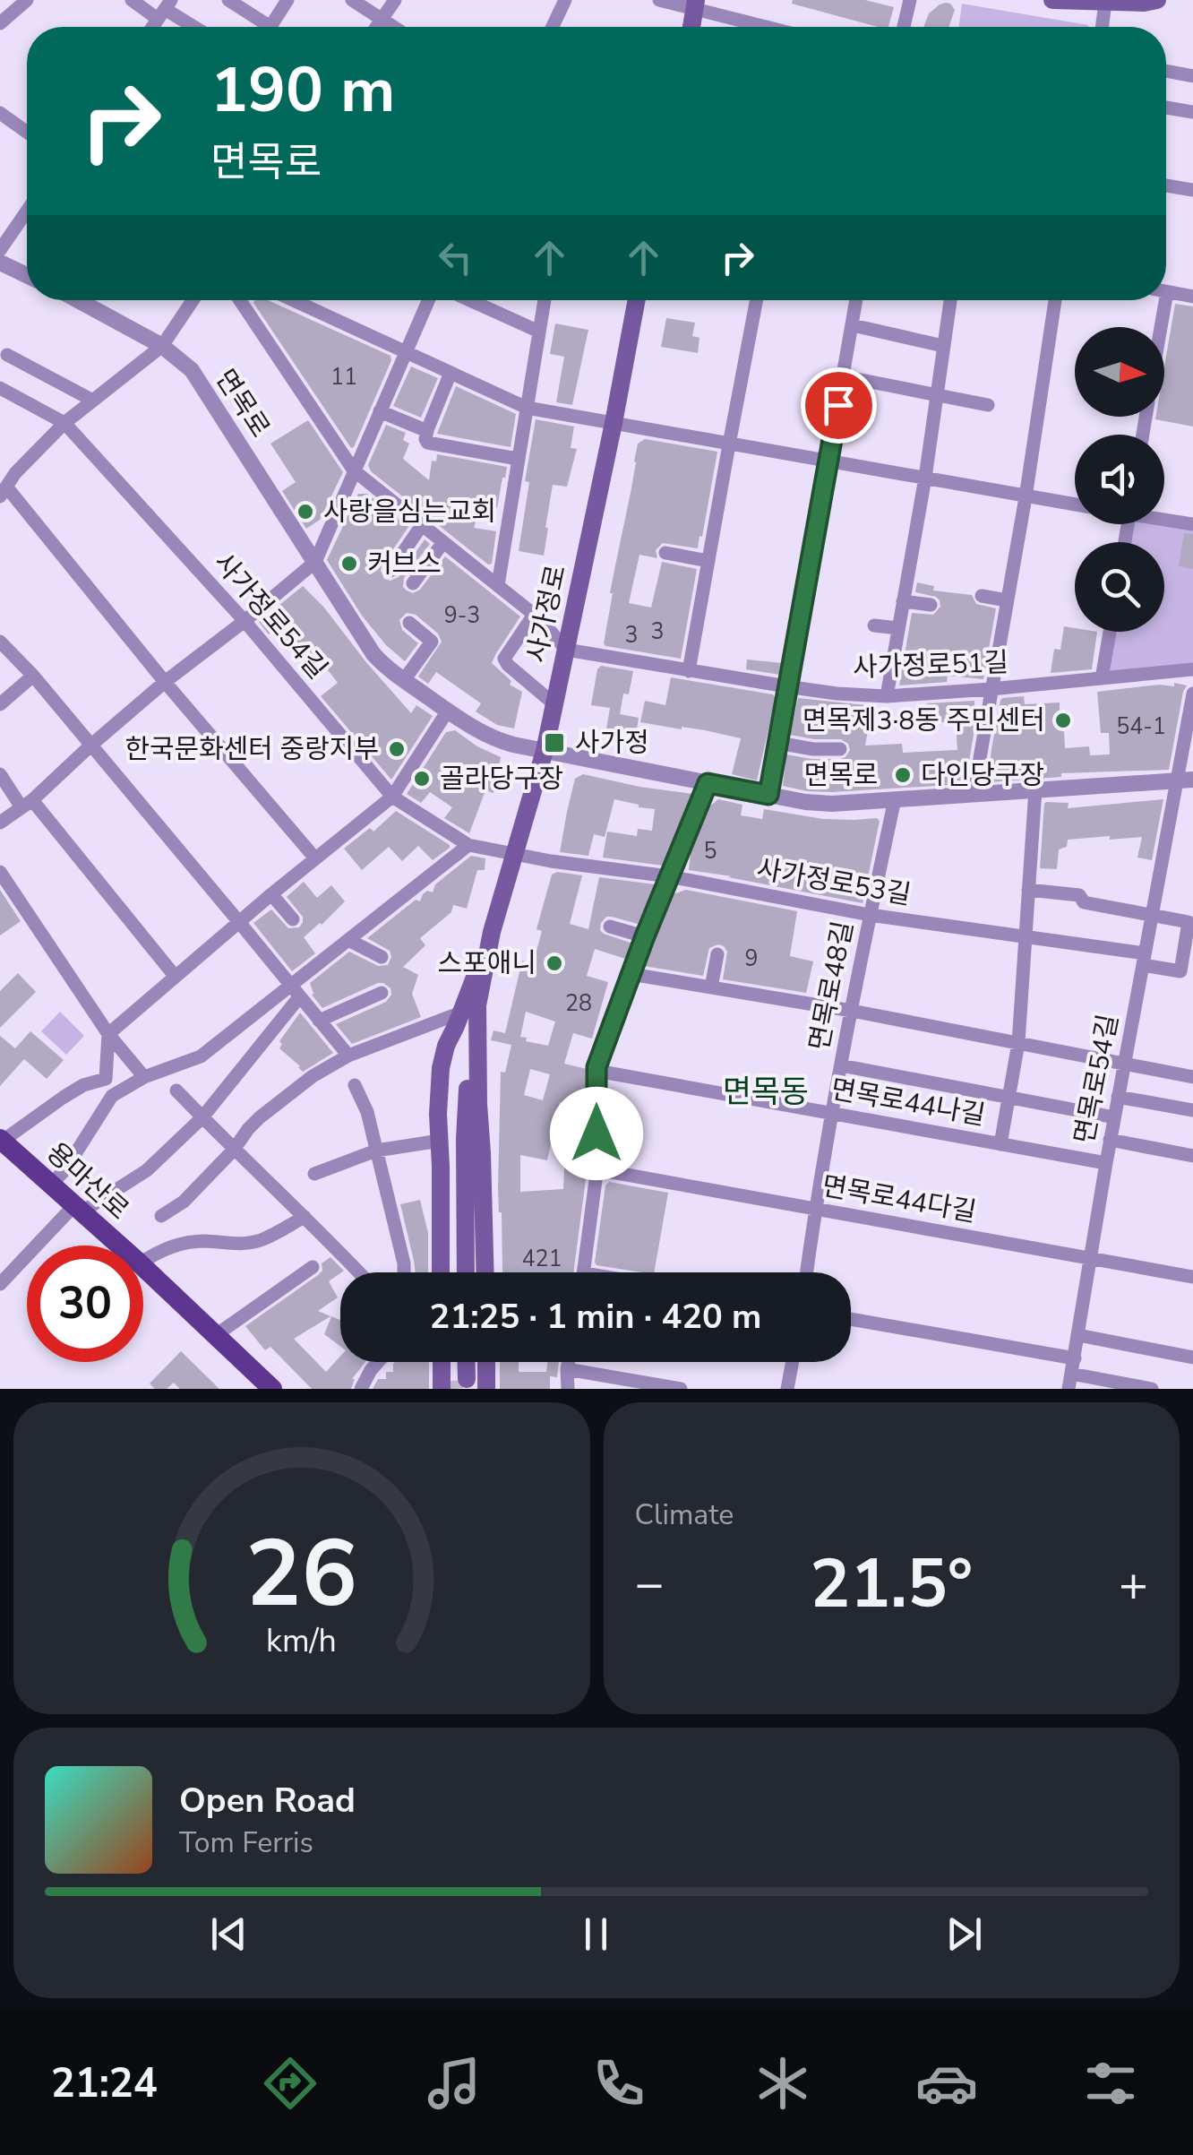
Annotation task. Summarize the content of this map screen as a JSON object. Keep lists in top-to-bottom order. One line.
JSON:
{"streets":{"main road":["사가정로","용마산로"],"street":["면목로","사가정로54길","사가정로51길","사가정로53길","면목로48길","면목로54길","면목로44나길","면목로44다길"]},"crossings":[["면목로","사가정로"],["면목로","면목로48길"],["면목로","면목로54길"],["사가정로","사가정로54길"],["사가정로","사가정로51길"],["사가정로","사가정로53길"],["사가정로54길","사가정로53길"],["사가정로53길","면목로48길"],["사가정로53길","면목로54길"],["면목로48길","면목로44나길"],["면목로48길","면목로44다길"],["면목로54길","면목로44나길"],["면목로54길","면목로44다길"]],"districts":["면목동"],"places":{"other":["사랑을심는교회","커브스","면목제3·8동 주민센터","한국문화센터 중랑지부","다인당구장","골라당구장","스포애니"],"transit":["사가정"]},"house_numbers":["11","9-3","3","3","54-1","5","9","28","421"],"north":"right","page":{"turn":["190 m","면목로"],"limit":"30","trip":"21:25 · 1 min · 420 m","tile":"Climate","heat":["−","21.5°","+"],"song":["Open Road","Tom Ferris"],"tabs":"21:24","gauge":["26","km/h"]}}
